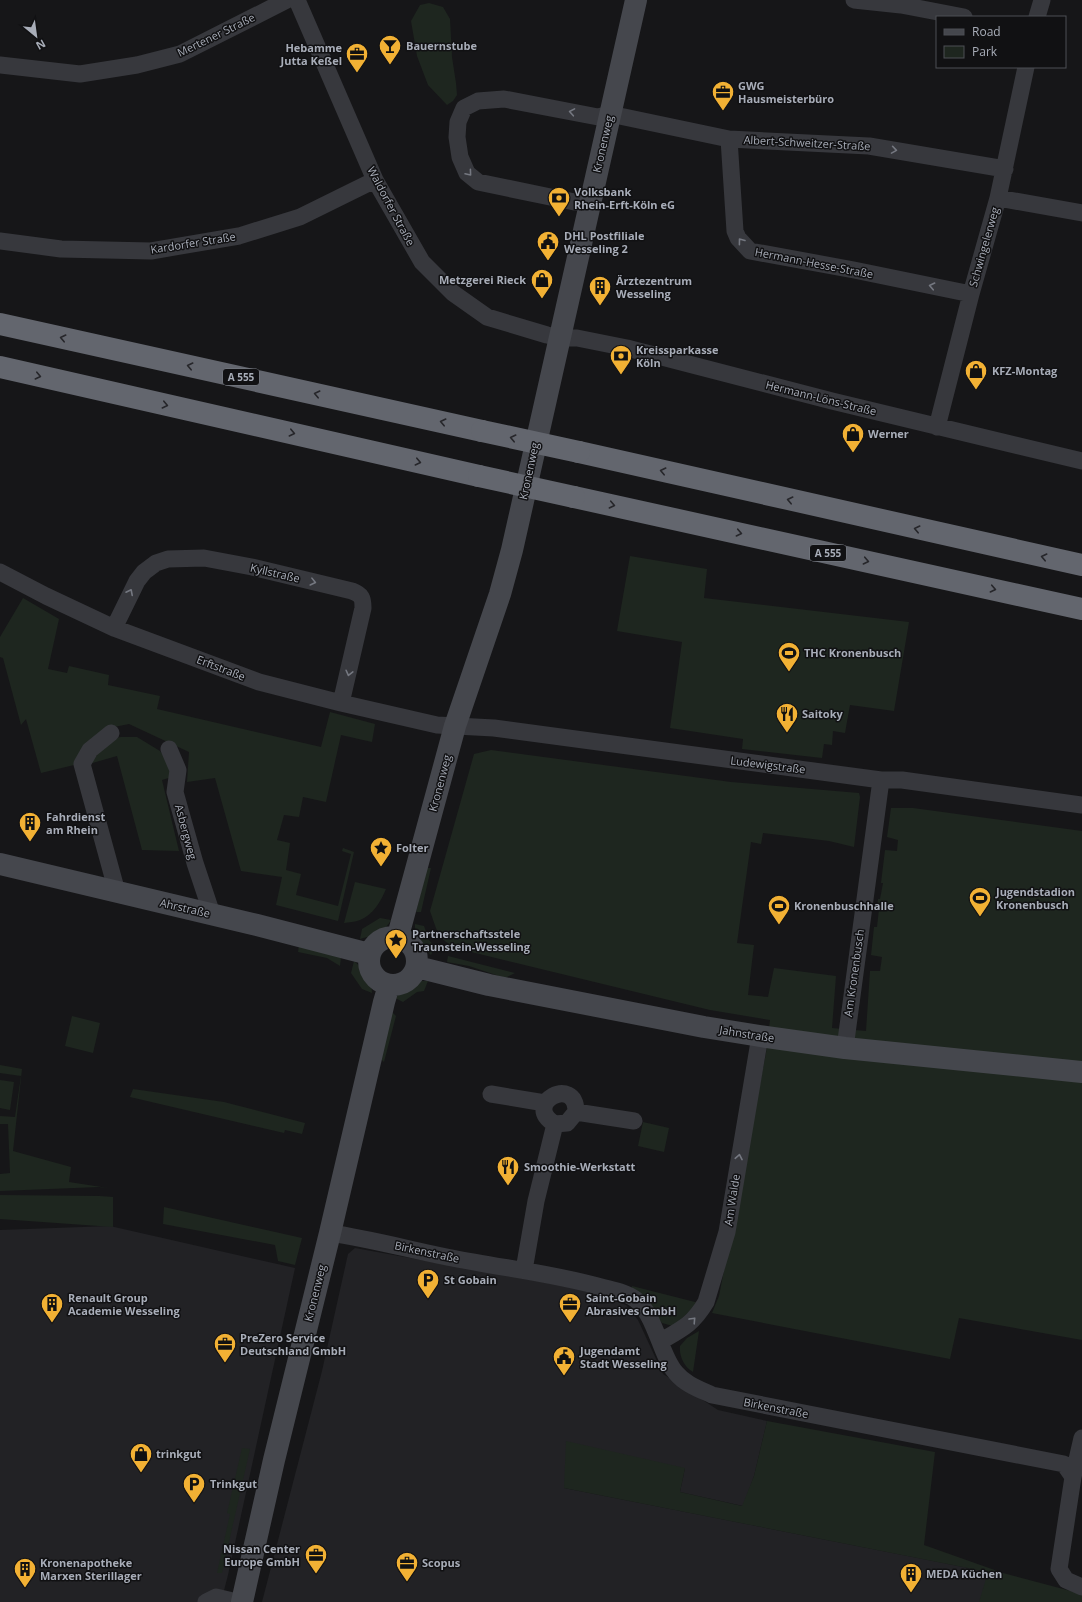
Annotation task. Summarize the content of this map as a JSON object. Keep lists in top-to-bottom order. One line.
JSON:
{"streets":{"highway":["A 555"],"street":["Mertener Straße","Albert-Schweitzer-Straße","Kronenweg","Waldorfer Straße","Kardorfer Straße","Schwingelerweg","Hermann-Hesse-Straße","Hermann-Löns-Straße","Kyllstraße","Erftstraße","Ludewigstraße","Asbergweg","Ahrstraße","Am Kronenbusch","Jahnstraße","Am Walde","Birkenstraße"]},"crossings":[["Albert-Schweitzer-Straße","Kronenweg"],["Albert-Schweitzer-Straße","Schwingelerweg"],["Albert-Schweitzer-Straße","Hermann-Hesse-Straße"],["Kronenweg","Waldorfer Straße"],["Kronenweg","Hermann-Löns-Straße"],["Kronenweg","Erftstraße"],["Kronenweg","Ludewigstraße"],["Kronenweg","Ahrstraße"],["Kronenweg","Jahnstraße"],["Kronenweg","Birkenstraße"],["Waldorfer Straße","Kardorfer Straße"],["Waldorfer Straße","Hermann-Löns-Straße"],["Schwingelerweg","Hermann-Hesse-Straße"],["Schwingelerweg","Hermann-Löns-Straße"],["Kyllstraße","Erftstraße"],["Erftstraße","Ludewigstraße"],["Ludewigstraße","Am Kronenbusch"],["Asbergweg","Ahrstraße"],["Ahrstraße","Jahnstraße"],["Am Kronenbusch","Jahnstraße"],["Jahnstraße","Am Walde"],["Am Walde","Birkenstraße"]],"one_way":["Hermann-Hesse-Straße","Am Walde"],"places":{"bar":["Bauernstube"],"office":["Hebamme Jutta Keßel","GWG Hausmeisterbüro","Saint-Gobain Abrasives GmbH","PreZero Service Deutschland GmbH","Nissan Center Europe GmbH","Scopus"],"bank":["Volksbank Rhein-Erft-Köln eG","Kreissparkasse Köln"],"public building":["DHL Postfiliale Wesseling 2","Jugendamt Stadt Wesseling"],"shop":["Metzgerei Rieck","KFZ-Montag","Werner","trinkgut"],"building":["Ärztezentrum Wesseling","Fahrdienst am Rhein","Renault Group Academie Wesseling","Kronenapotheke Marxen Sterillager","MEDA Küchen"],"sports":["THC Kronenbusch","Jugendstadion Kronenbusch","Kronenbuschhalle"],"restaurant":["Saitoky","Smoothie-Werkstatt"],"place":["Folter","Partnerschaftsstele Traunstein-Wesseling"],"parking":["St Gobain","Trinkgut"]},"legend":["Road","Park"],"north":"bottom right"}
